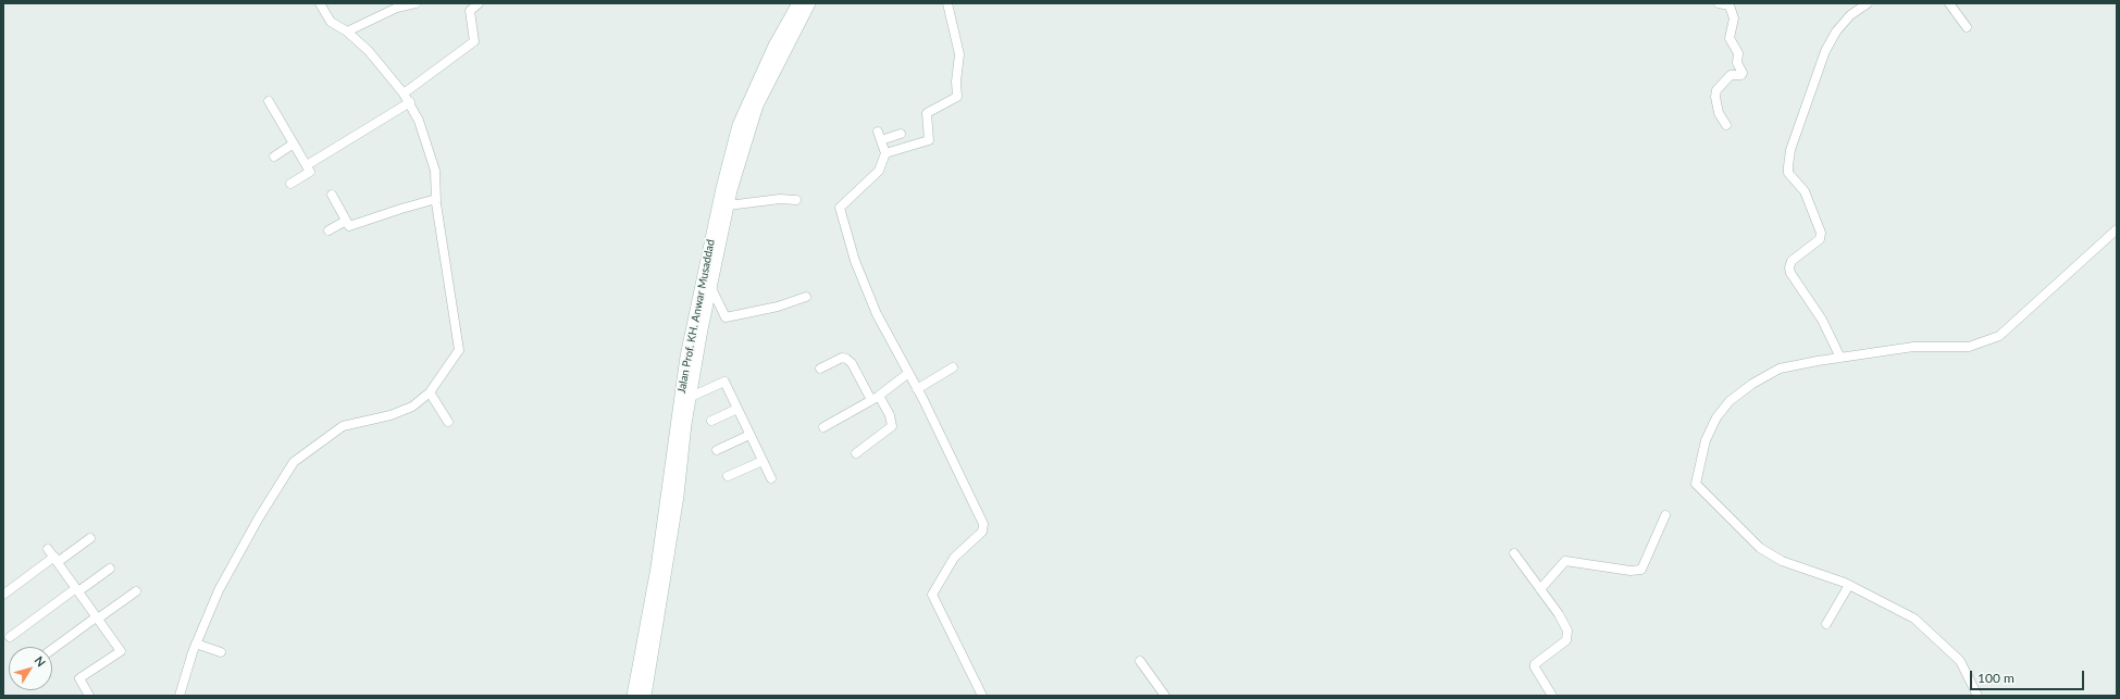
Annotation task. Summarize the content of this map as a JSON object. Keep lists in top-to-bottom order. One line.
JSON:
{"streets":{"street":["Jalan Prof. KH. Anwar Musaddad"]},"scale_bar":"100 m","north":"top right"}
